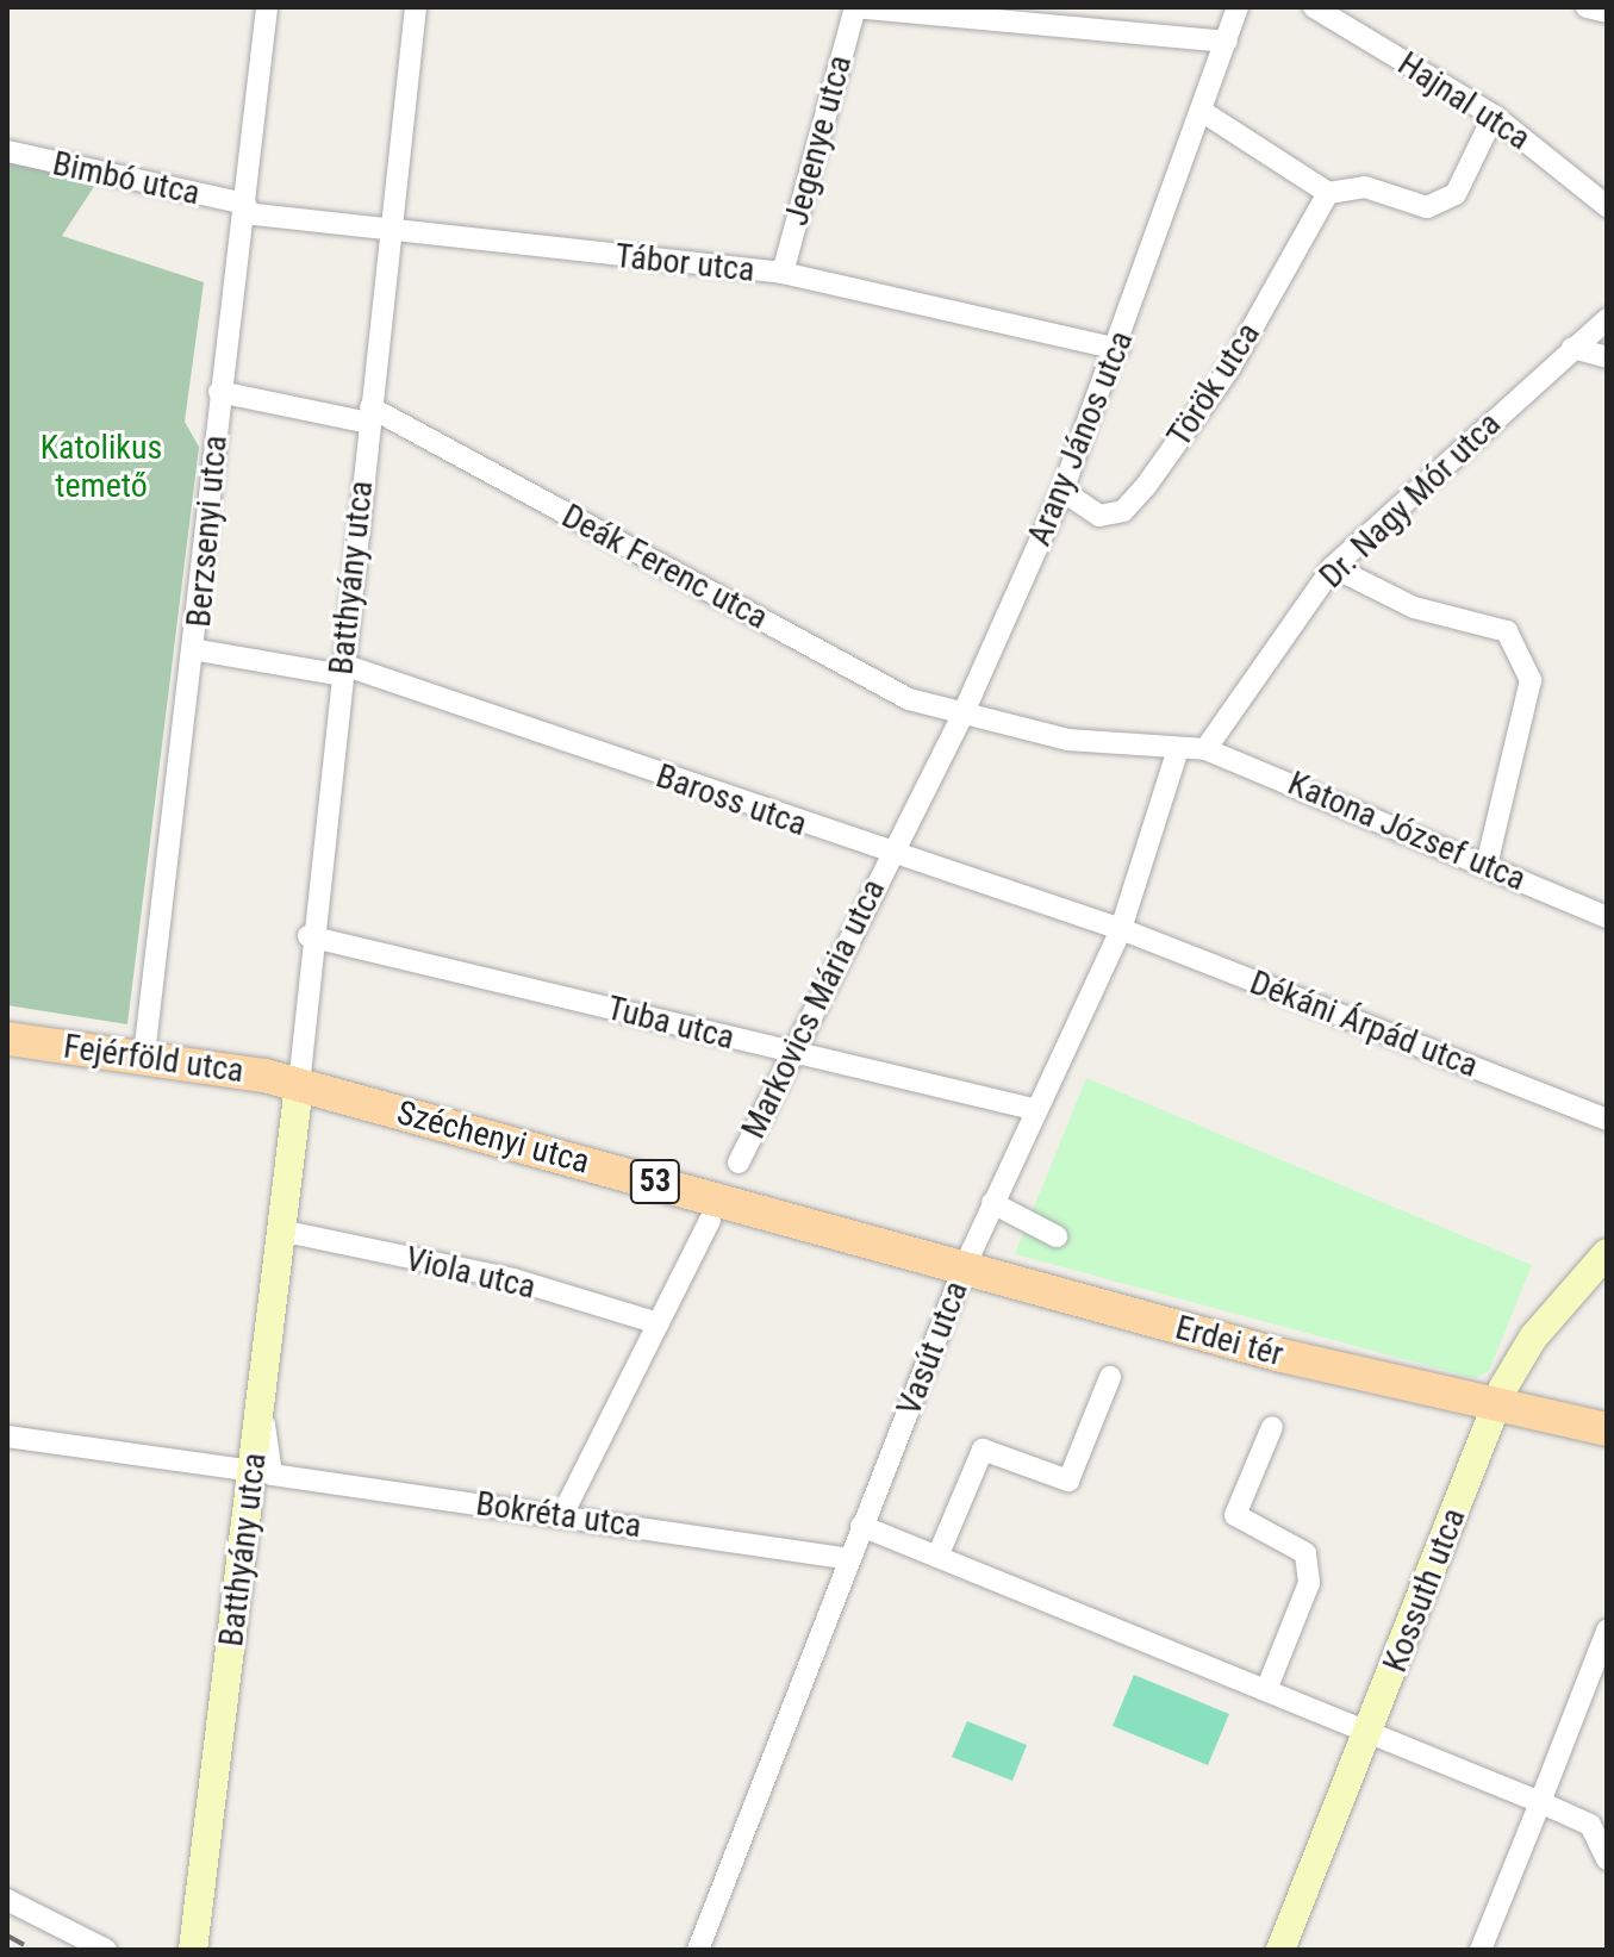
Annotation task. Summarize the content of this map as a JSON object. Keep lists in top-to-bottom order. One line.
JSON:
{"streets":{"main road":["Batthyány utca","Fejérföld utca","Széchenyi utca","53","Erdei tér","Kossuth utca"],"street":["Hajnal utca","Jegenye utca","Bimbó utca","Tábor utca","Török utca","Arany János utca","Dr. Nagy Mór utca","Berzsenyi utca","Deák Ferenc utca","Baross utca","Katona József utca","Markovics Mária utca","Tuba utca","Dékáni Árpád utca","Viola utca","Vasút utca","Bokréta utca"]},"crossings":[["Jegenye utca","Tábor utca"],["Bimbó utca","Tábor utca"],["Bimbó utca","Berzsenyi utca"],["Tábor utca","Arany János utca"],["Tábor utca","Berzsenyi utca"],["Tábor utca","Batthyány utca"],["Török utca","Arany János utca"],["Arany János utca","Deák Ferenc utca"],["Arany János utca","Baross utca"],["Arany János utca","Markovics Mária utca"],["Dr. Nagy Mór utca","Deák Ferenc utca"],["Dr. Nagy Mór utca","Katona József utca"],["Berzsenyi utca","Deák Ferenc utca"],["Berzsenyi utca","Baross utca"],["Berzsenyi utca","Fejérföld utca"],["Deák Ferenc utca","Batthyány utca"],["Deák Ferenc utca","Katona József utca"],["Deák Ferenc utca","Vasút utca"],["Batthyány utca","Baross utca"],["Batthyány utca","Tuba utca"],["Batthyány utca","Fejérföld utca"],["Batthyány utca","Széchenyi utca"],["Batthyány utca","Viola utca"],["Batthyány utca","Bokréta utca"],["Baross utca","Markovics Mária utca"],["Baross utca","Dékáni Árpád utca"],["Baross utca","Vasút utca"],["Markovics Mária utca","Tuba utca"],["Tuba utca","Vasút utca"],["Dékáni Árpád utca","Vasút utca"],["Fejérföld utca","Széchenyi utca"],["Széchenyi utca","Erdei tér"],["Széchenyi utca","Vasút utca"],["53","Erdei tér"],["53","Kossuth utca"],["Erdei tér","Vasút utca"],["Erdei tér","Kossuth utca"],["Vasút utca","Bokréta utca"]],"parks":["Katolikus temető"]}
